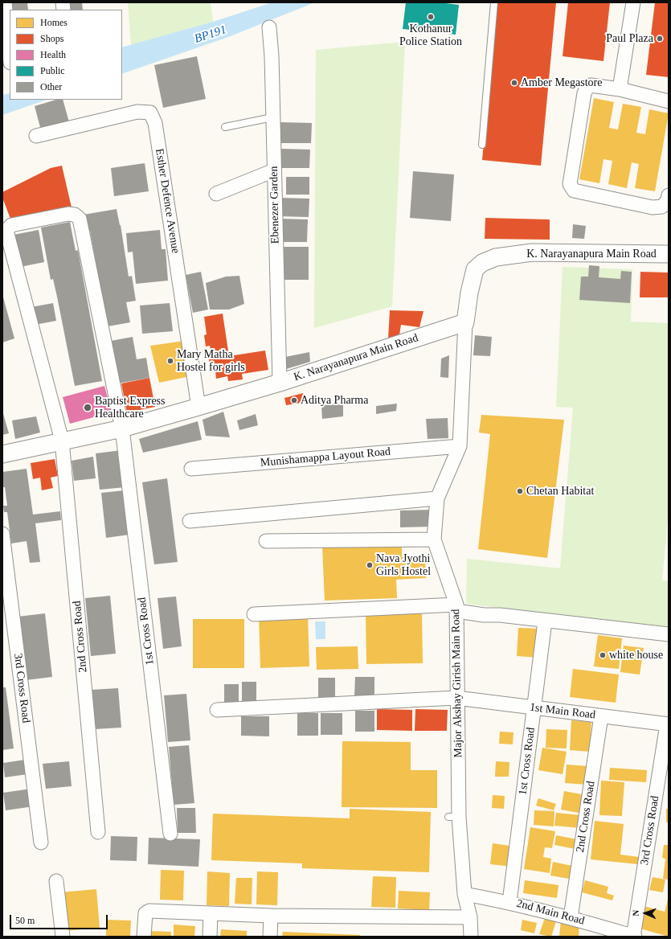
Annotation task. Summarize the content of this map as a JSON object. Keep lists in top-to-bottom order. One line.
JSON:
{"streets":{"street":["Esther Defence Avenue","Ebenezer Garden","K. Narayanapura Main Road","Munishamappa Layout Road","1st Cross Road","2nd Cross Road","Major Akshay Girish Main Road","3rd Cross Road","1st Main Road","2nd Main Road"]},"crossings":[["Esther Defence Avenue","K. Narayanapura Main Road"],["Ebenezer Garden","K. Narayanapura Main Road"],["K. Narayanapura Main Road","1st Cross Road"],["K. Narayanapura Main Road","2nd Cross Road"],["K. Narayanapura Main Road","Major Akshay Girish Main Road"],["Munishamappa Layout Road","Major Akshay Girish Main Road"],["1st Cross Road","2nd Cross Road"],["1st Cross Road","1st Main Road"],["1st Cross Road","2nd Main Road"],["2nd Cross Road","1st Main Road"],["2nd Cross Road","2nd Main Road"],["Major Akshay Girish Main Road","1st Main Road"],["Major Akshay Girish Main Road","2nd Main Road"],["3rd Cross Road","1st Main Road"],["3rd Cross Road","2nd Main Road"]],"water":["BP191"],"places":["Kothanur Police Station","Paul Plaza","Amber Megastore","Mary Matha Hostel for girls","Aditya Pharma","Baptist Express Healthcare","Chetan Habitat","Nava Jyothi Girls Hostel","white house"],"legend":["Homes","Shops","Health","Public","Other"],"scale_bar":"50 m","north":"left"}
